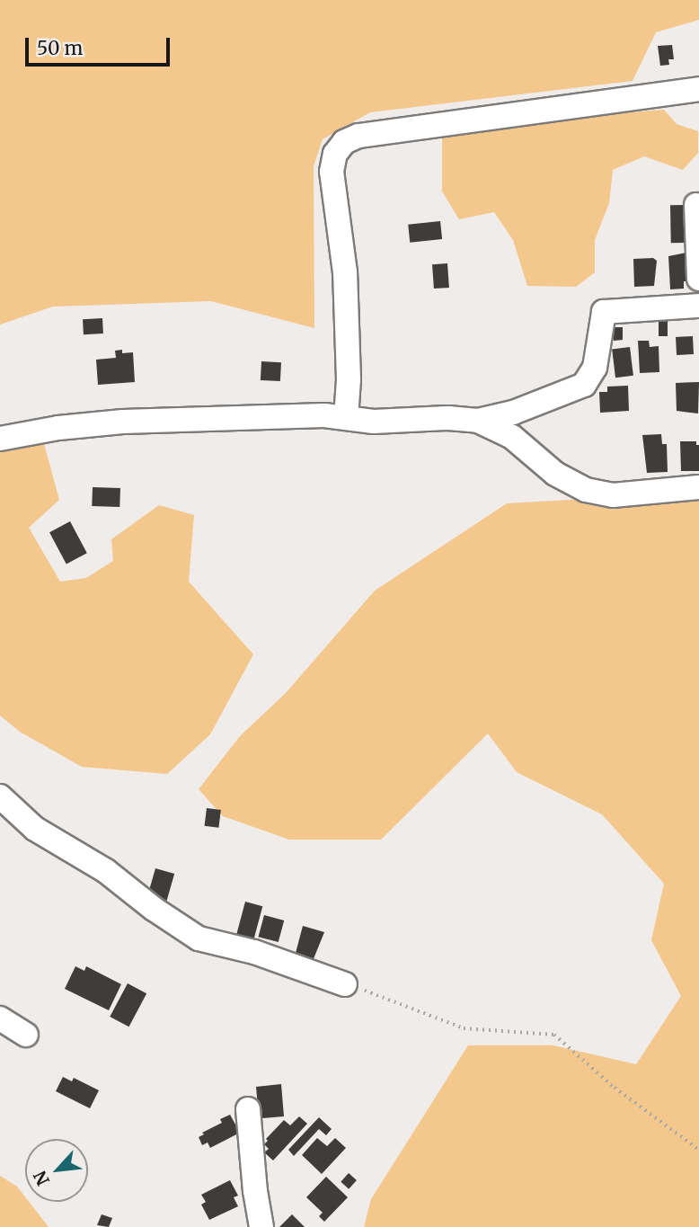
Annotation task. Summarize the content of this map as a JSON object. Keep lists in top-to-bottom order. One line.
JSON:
{"scale_bar":"50 m","north":"bottom left"}
